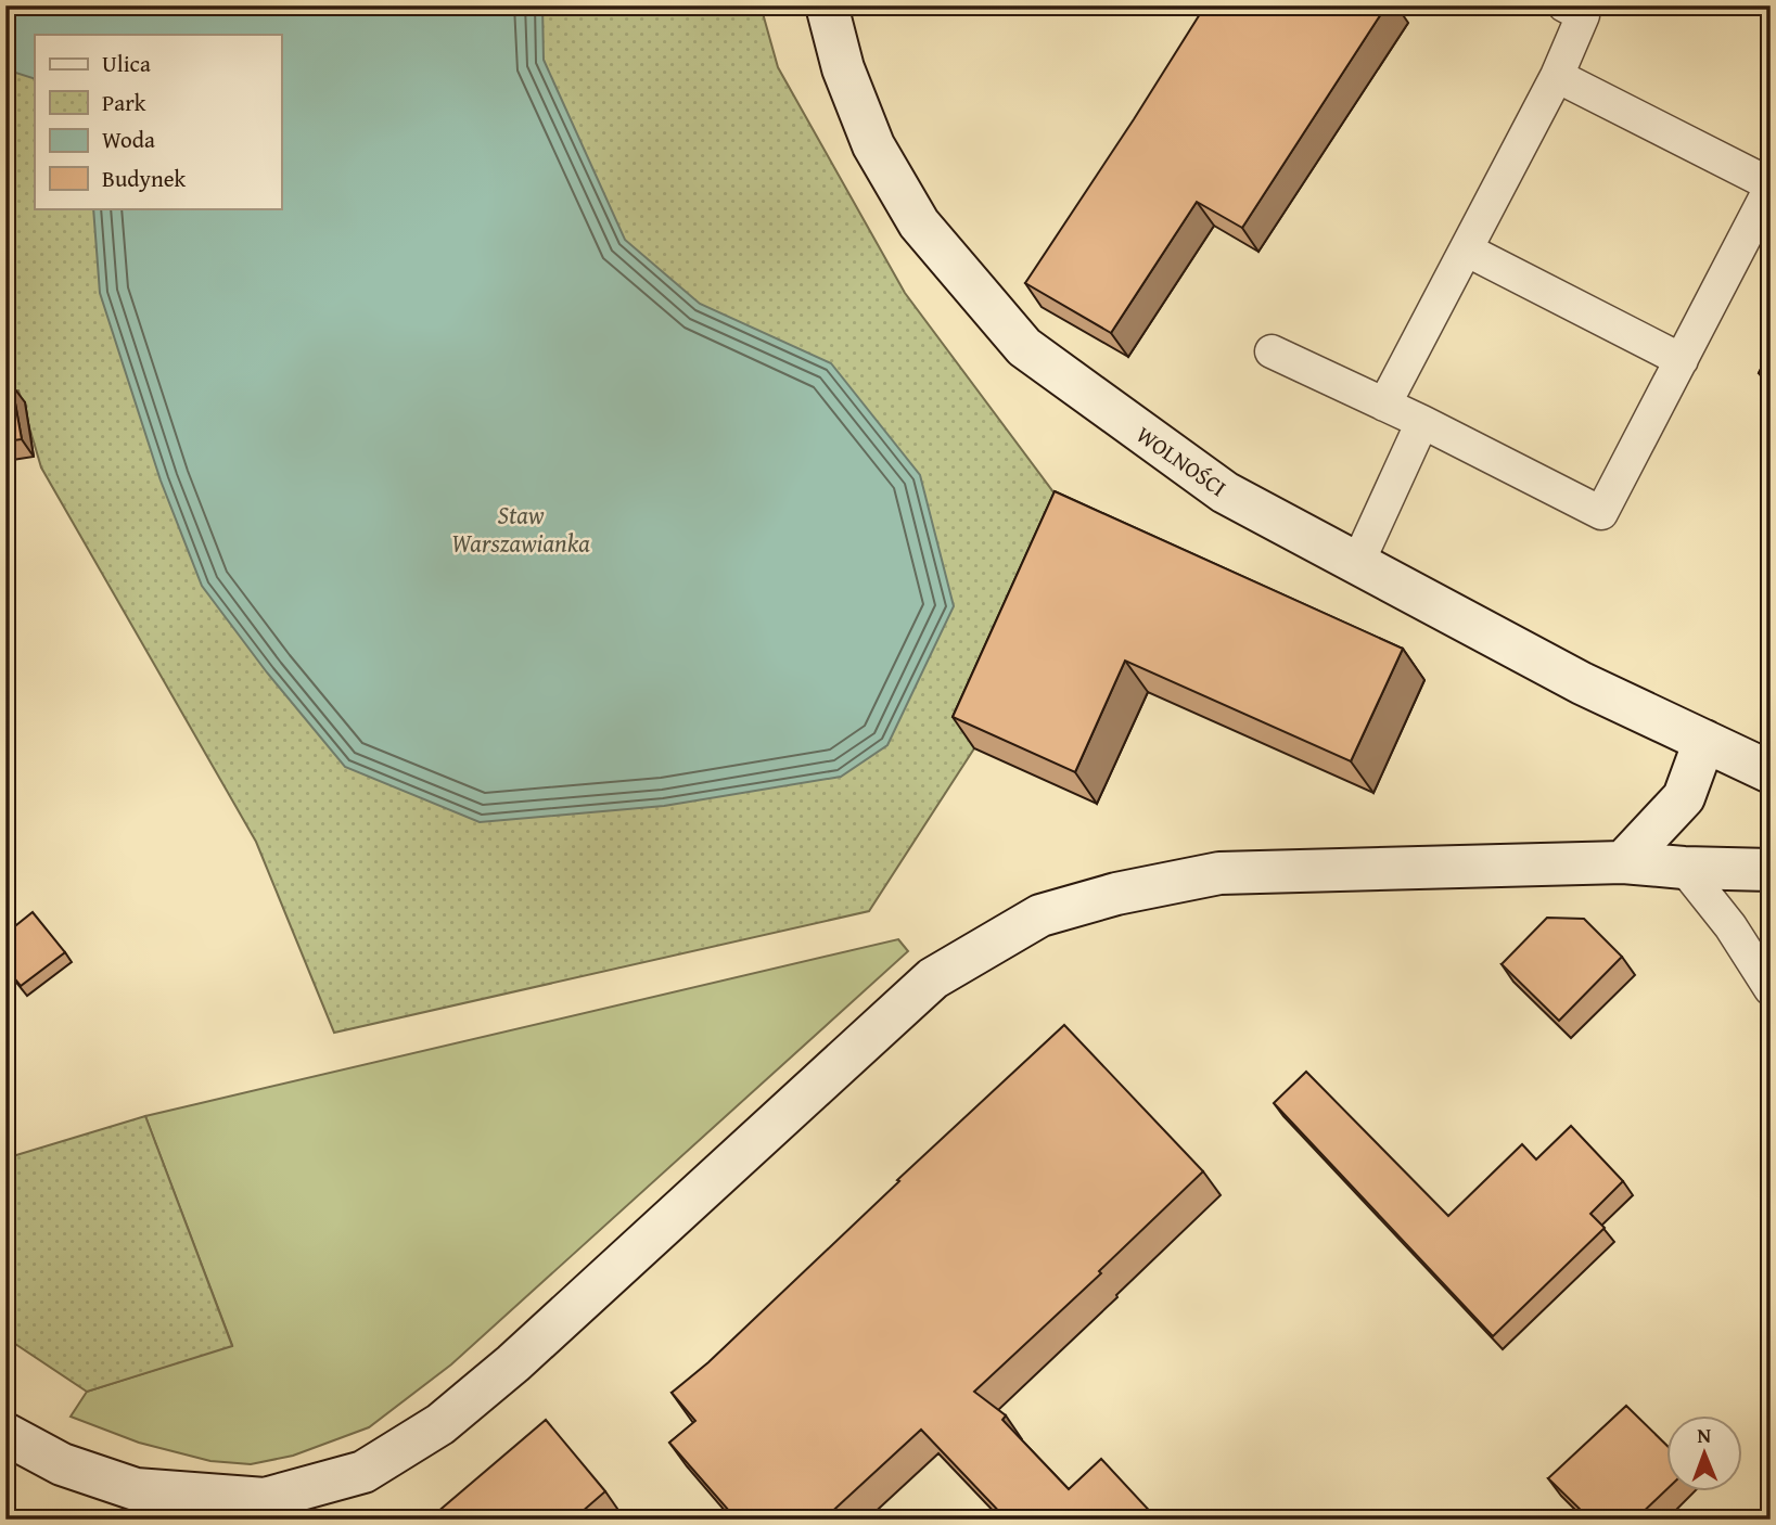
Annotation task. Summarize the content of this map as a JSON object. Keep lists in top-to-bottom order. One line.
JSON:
{"streets":{"street":["WOLNOŚCI"]},"water":["Staw Warszawianka"],"legend":["Ulica","Park","Woda","Budynek"],"north":"top"}
